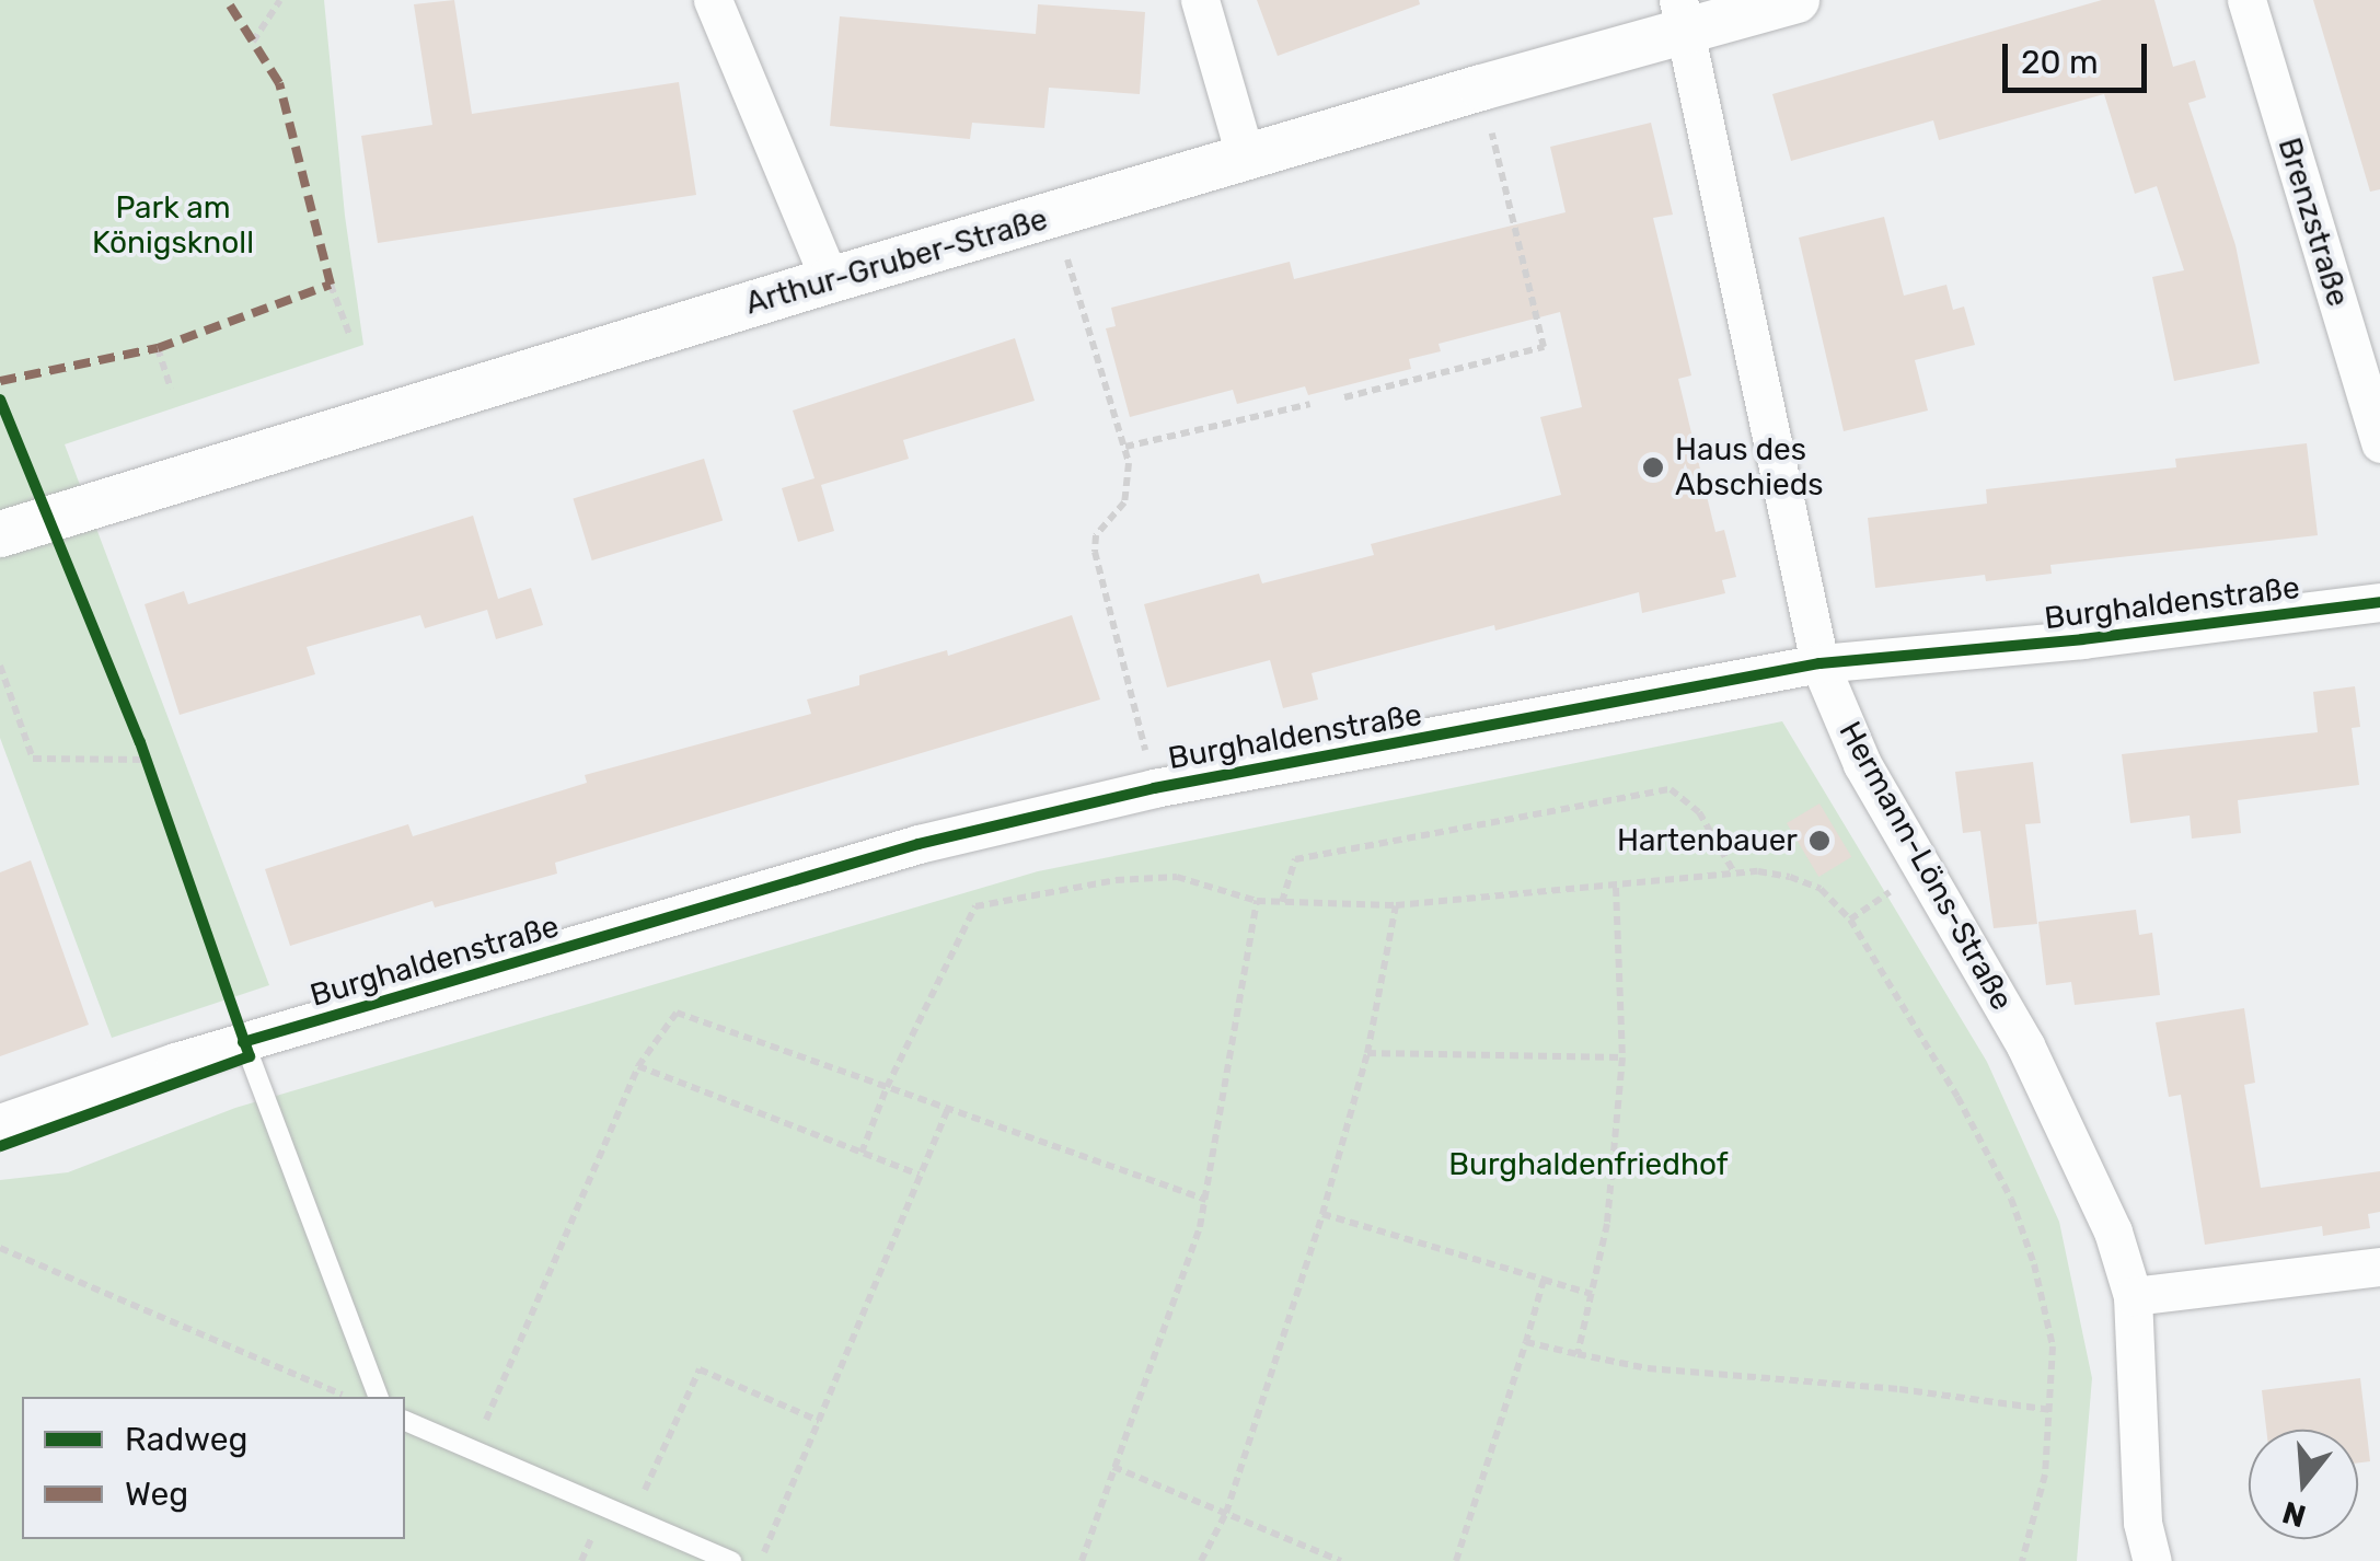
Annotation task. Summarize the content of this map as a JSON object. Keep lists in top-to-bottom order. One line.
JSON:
{"streets":{"street":["Brenzstraße","Arthur-Gruber-Straße","Burghaldenstraße","Hermann-Löns-Straße"]},"crossings":[["Arthur-Gruber-Straße","Hermann-Löns-Straße"],["Burghaldenstraße","Hermann-Löns-Straße"]],"parks":["Park am Königsknoll","Burghaldenfriedhof"],"places":["Haus des Abschieds","Hartenbauer"],"legend":["Radweg","Weg"],"scale_bar":"20 m","north":"bottom"}
